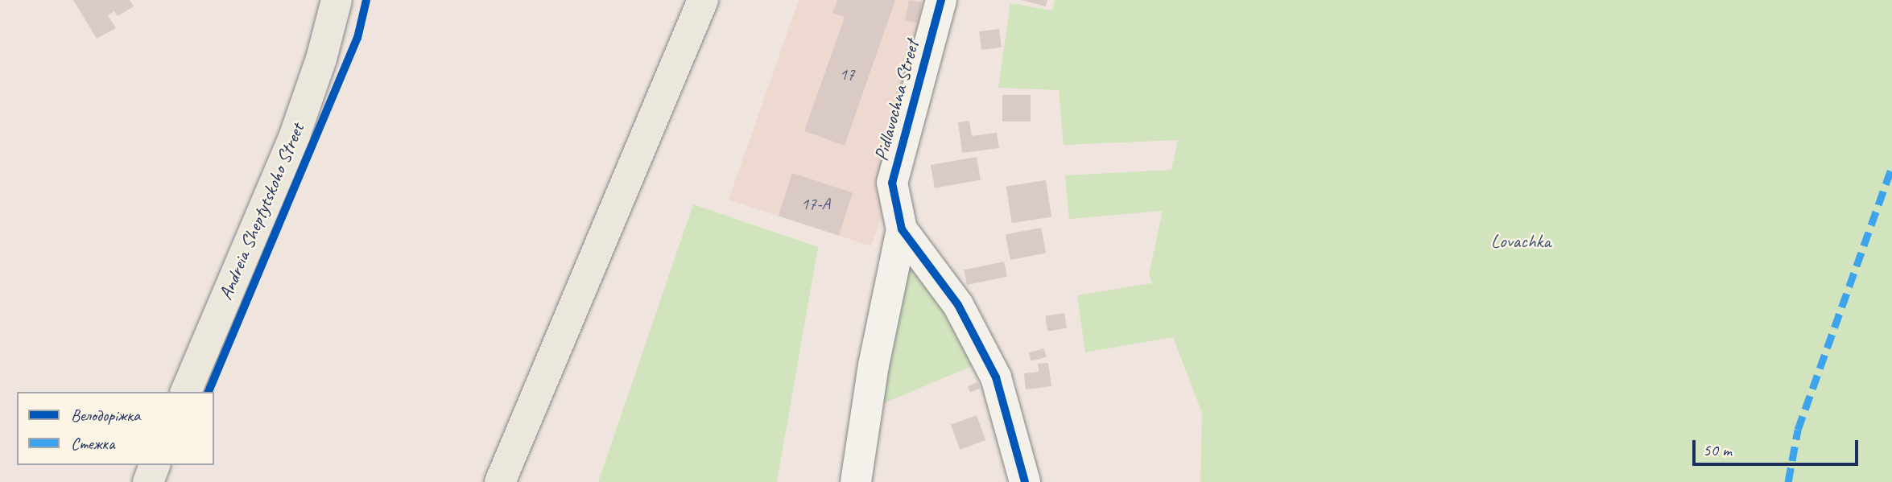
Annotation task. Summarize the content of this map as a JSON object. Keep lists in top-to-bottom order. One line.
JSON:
{"streets":{"main road":["Andreia Sheptytskoho Street"],"street":["Pidlavochna Street"]},"parks":["Lovachka"],"house_numbers":["17","17-А"],"legend":["Велодоріжка","Стежка"],"scale_bar":"50 m"}
